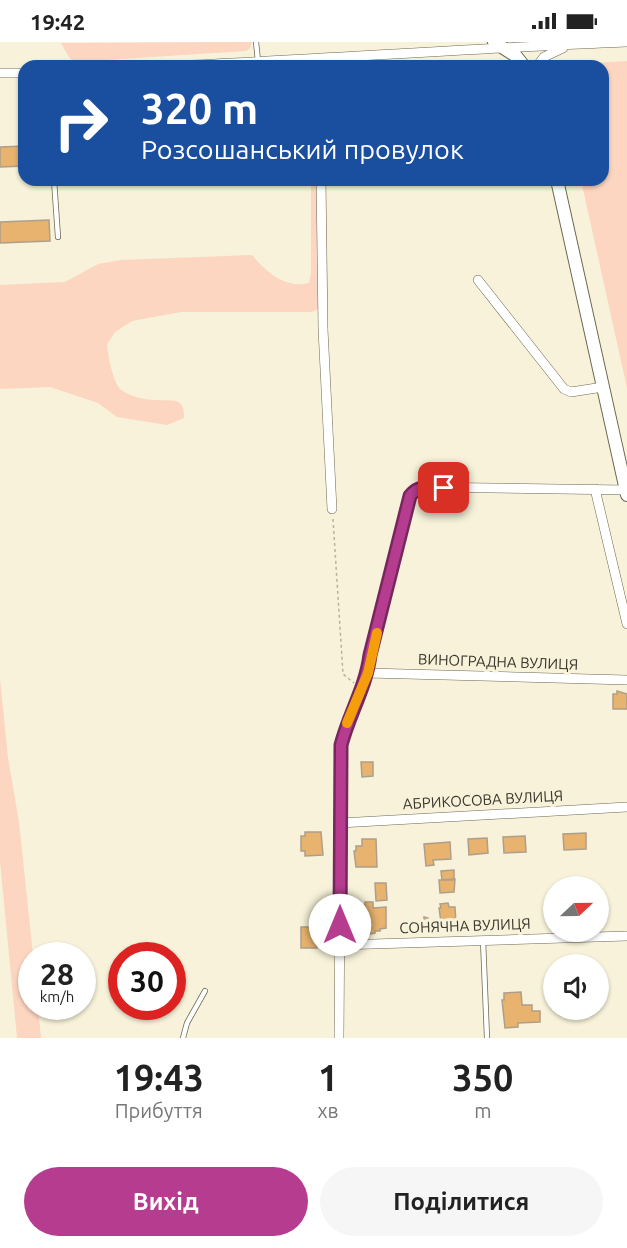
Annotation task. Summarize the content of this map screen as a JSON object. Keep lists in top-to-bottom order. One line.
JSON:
{"streets":{"street":["ВИНОГРАДНА ВУЛИЦЯ","АБРИКОСОВА ВУЛИЦЯ","СОНЯЧНА ВУЛИЦЯ"]},"north":"right","page":{"status":"19:42","turn":["320 m","Розсошанський провулок"],"speed":"28 km/h","limit":"30","eta":["19:43","Прибуття","1","хв","350","m"],"buttons":["Вихід","Поділитися"]}}
